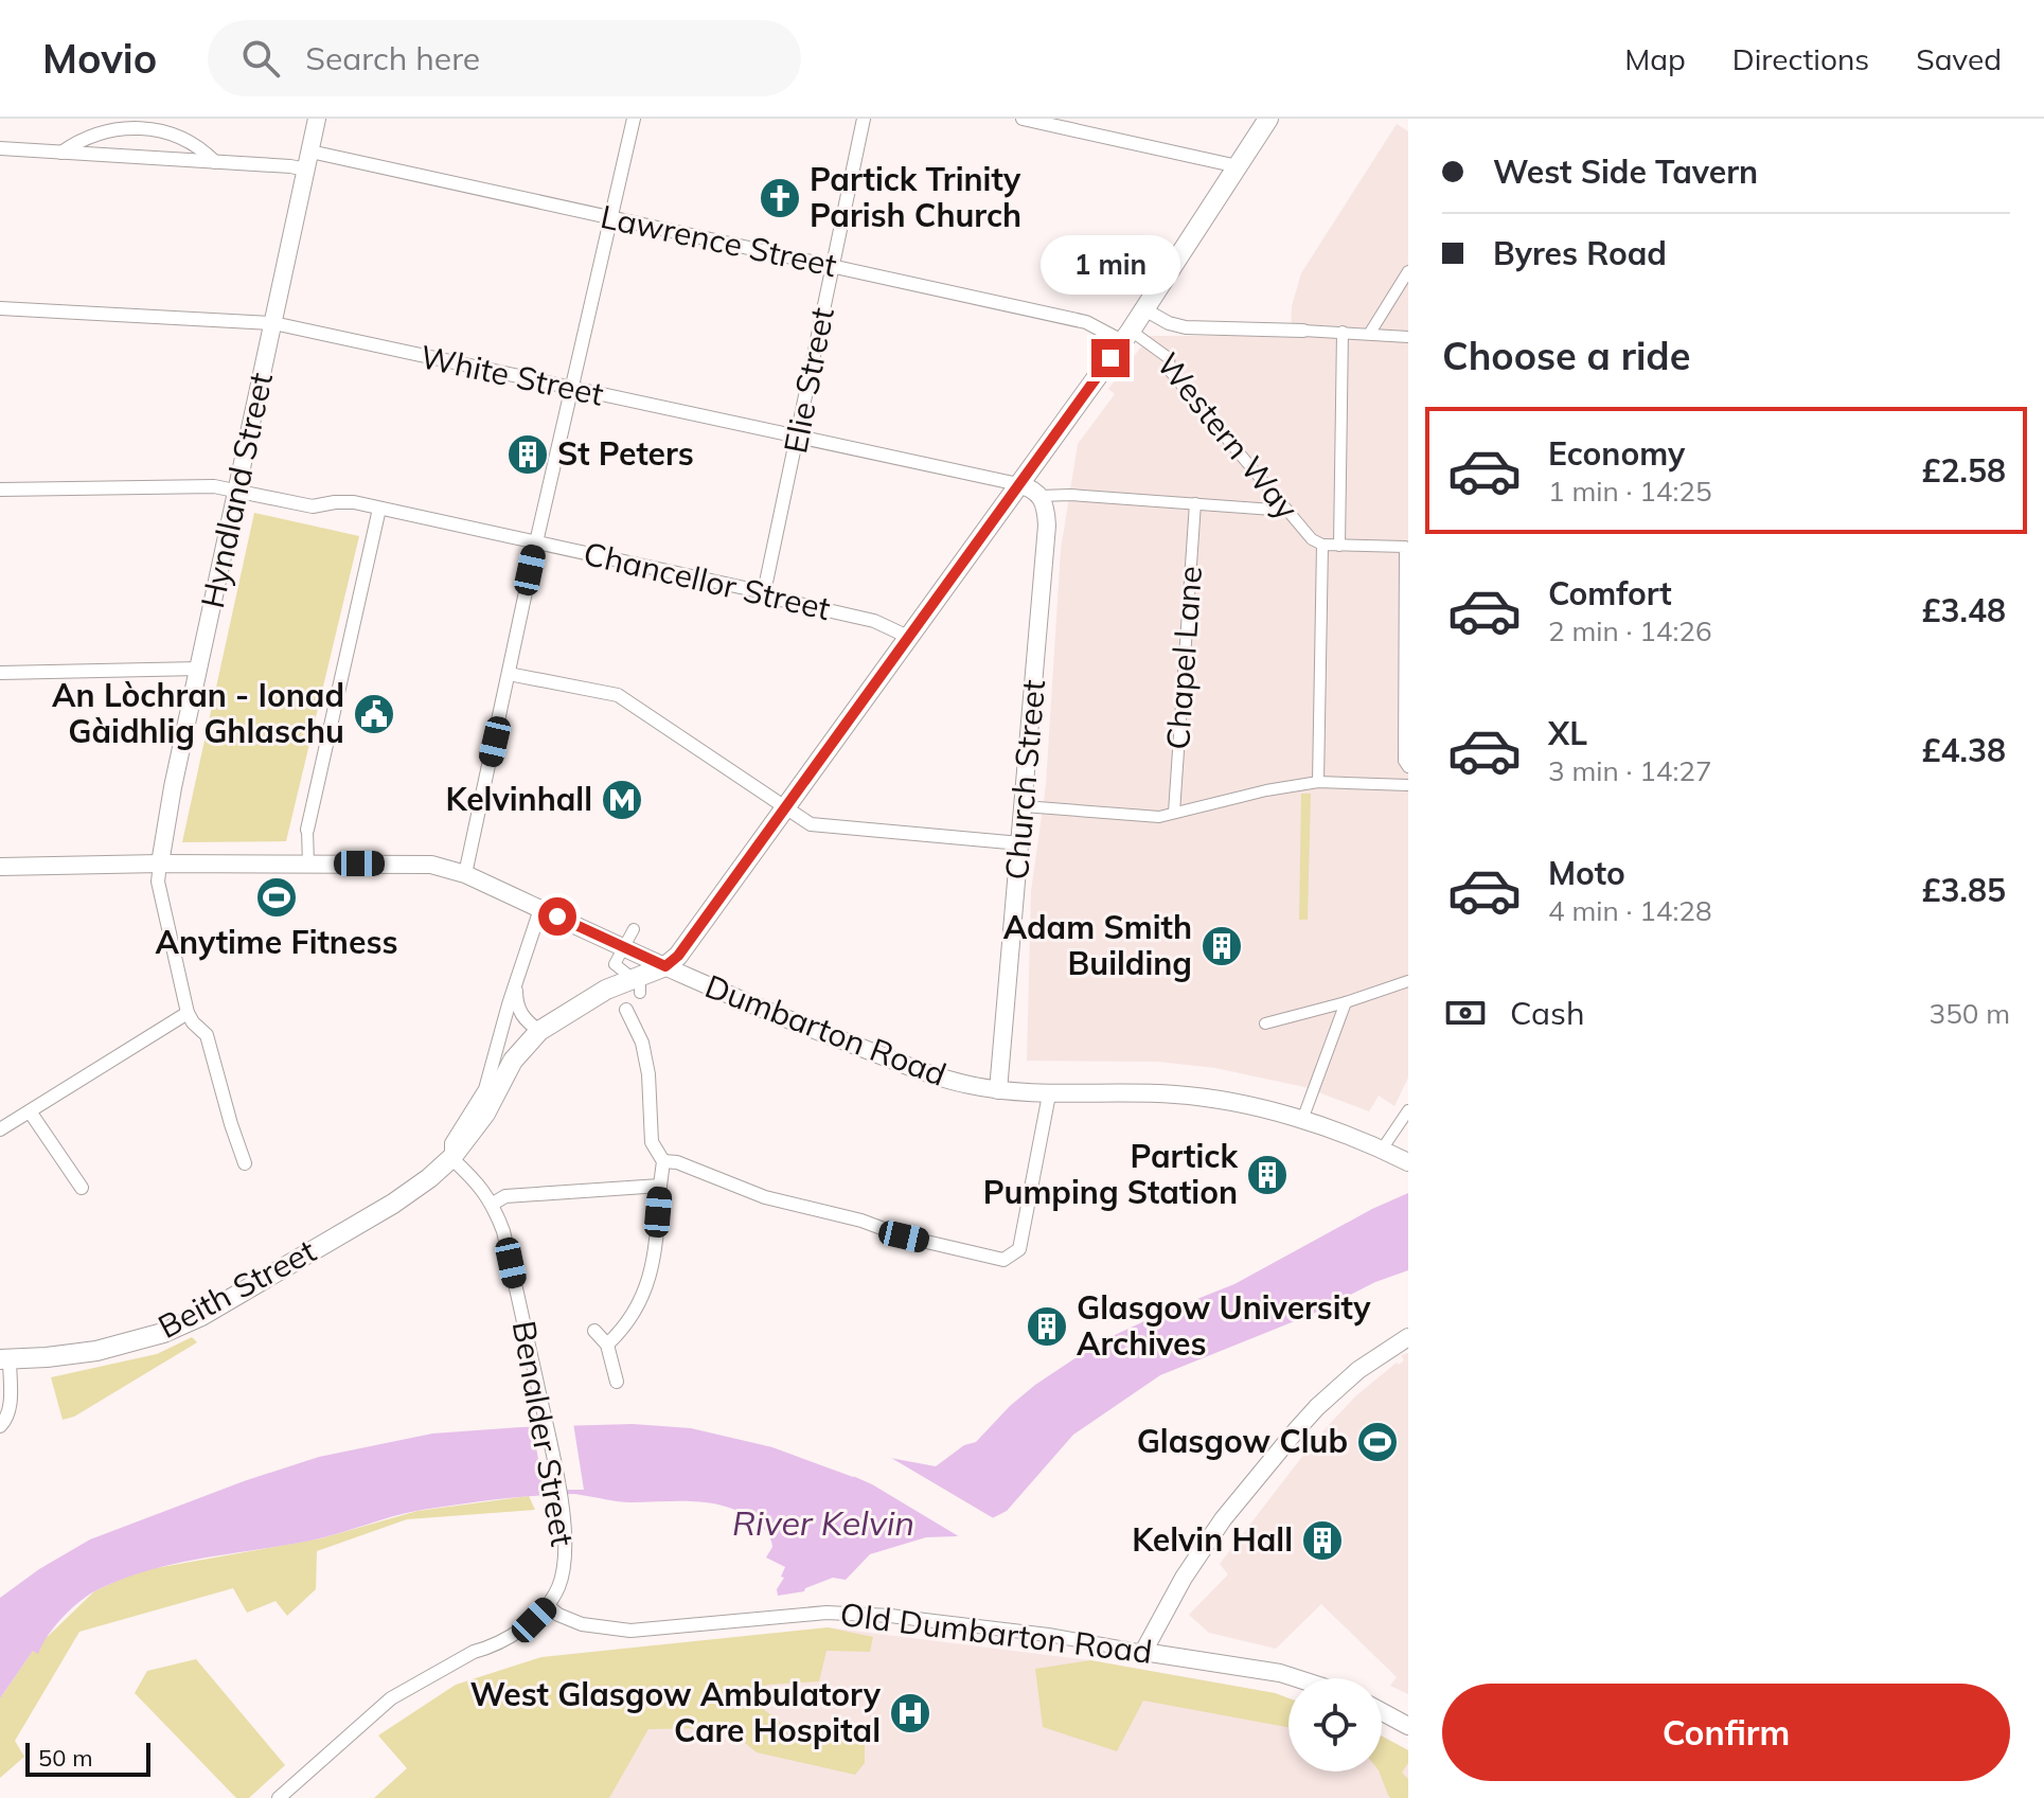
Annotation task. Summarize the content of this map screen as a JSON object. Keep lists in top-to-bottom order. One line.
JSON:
{"streets":{"main road":["Beith Street"],"street":["Lawrence Street","White Street","Elie Street","Western Way","Hyndland Street","Chancellor Street","Chapel Lane","Church Street","Dumbarton Road","Benalder Street","Old Dumbarton Road"]},"crossings":[["Lawrence Street","Elie Street"],["Lawrence Street","Western Way"],["Lawrence Street","Hyndland Street"],["White Street","Elie Street"],["White Street","Hyndland Street"],["Elie Street","Chancellor Street"],["Hyndland Street","Chancellor Street"],["Hyndland Street","Dumbarton Road"],["Church Street","Dumbarton Road"],["Dumbarton Road","Beith Street"],["Beith Street","Benalder Street"],["Benalder Street","Old Dumbarton Road"]],"water":["River Kelvin"],"places":{"church":["Partick Trinity Parish Church"],"building":["St Peters","Adam Smith Building","Partick Pumping Station","Glasgow University Archives","Kelvin Hall"],"public building":["An Lòchran - Ionad Gàidhlig Ghlaschu"],"metro station":["Kelvinhall"],"sports":["Anytime Fitness","Glasgow Club"],"hospital":["West Glasgow Ambulatory Care Hospital"]},"scale_bar":"50 m","page":{"header":"Movio","search":"Search here","nav":["Map","Directions","Saved"],"banner":["West Side Tavern","Byres Road"],"bubble":"1 min","heading":"Choose a ride","list":[{"name":"Economy","note":"1 min · 14:25","value":"£2.58"},{"name":"Comfort","note":"2 min · 14:26","value":"£3.48"},{"name":"XL","note":"3 min · 14:27","value":"£4.38"},{"name":"Moto","note":"4 min · 14:28","value":"£3.85"}],"pay":["Cash","350 m"],"buttons":"Confirm","scale":"50 m"}}
